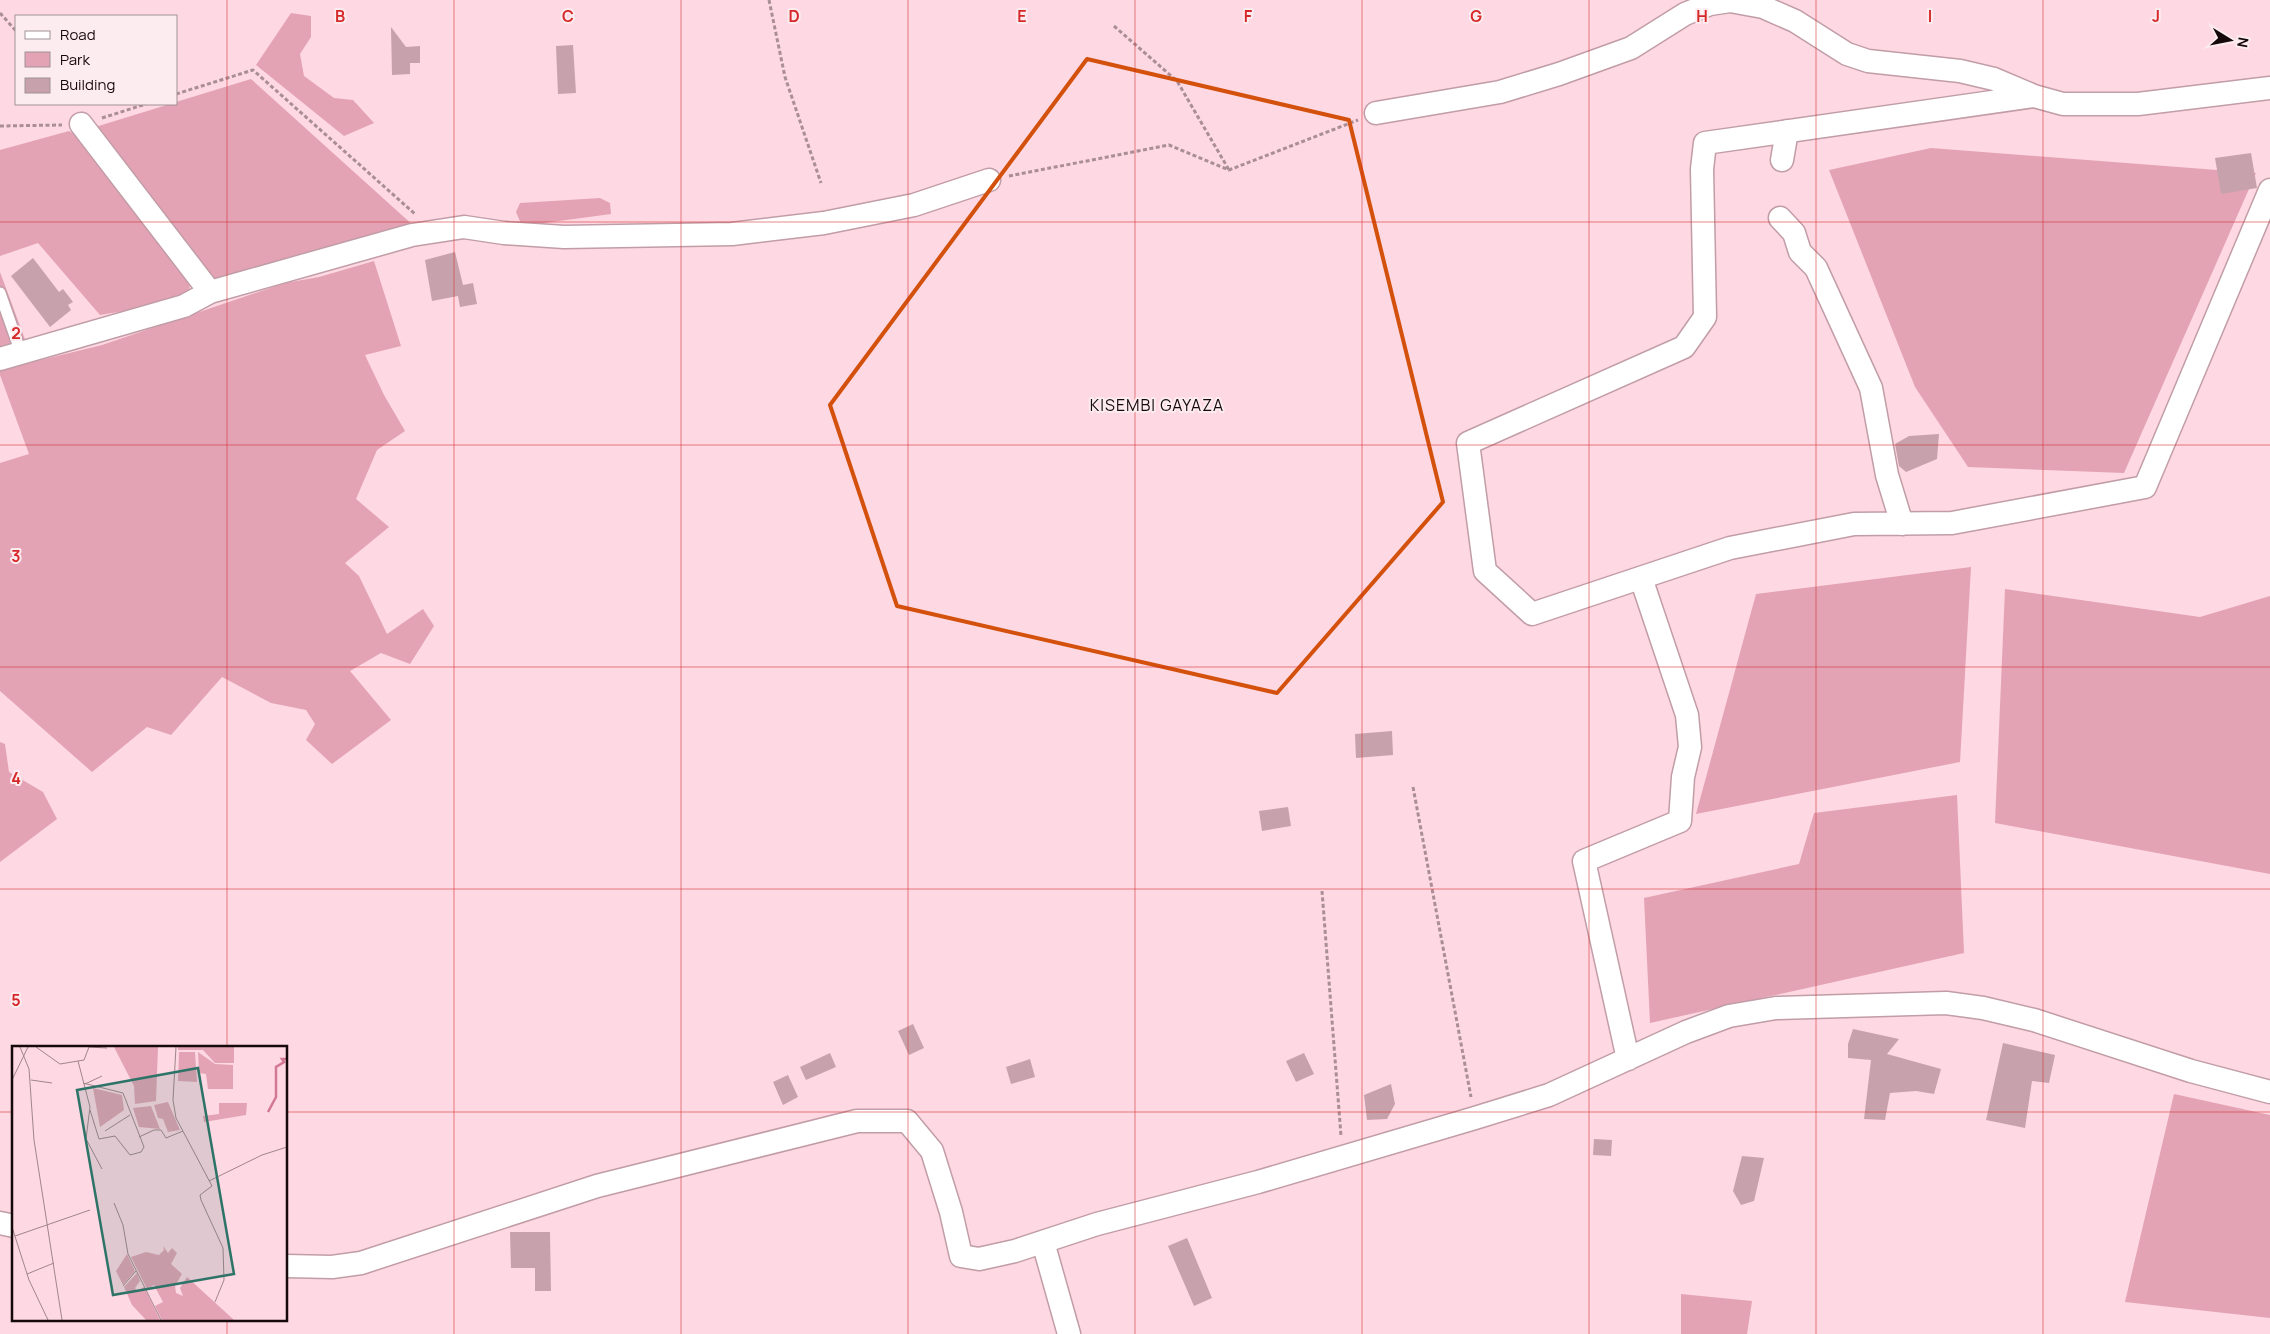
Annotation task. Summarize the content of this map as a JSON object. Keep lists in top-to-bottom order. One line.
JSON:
{"districts":["KISEMBI GAYAZA"],"legend":["Road","Park","Building"],"north":"right","grid":{"columns":["B","C","D","E","F","G","H","I","J"],"rows":["2","3","4","5"]}}
